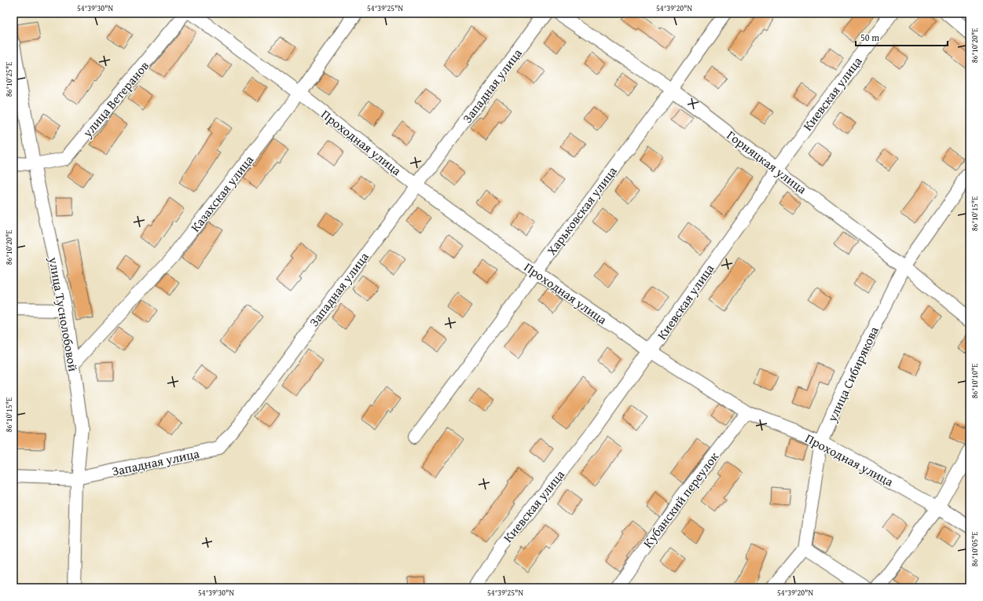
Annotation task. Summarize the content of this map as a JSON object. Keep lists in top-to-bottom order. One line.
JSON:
{"streets":{"street":["Западная улица","Киевская улица","улица Ветеранов","Проходная улица","Горняцкая улица","Казахская улица","Харьковская улица","улица Туснолобовой","улица Сибирякова","Кубанский переулок"]},"crossings":[["Западная улица","Проходная улица"],["Западная улица","улица Туснолобовой"],["Киевская улица","Проходная улица"],["Киевская улица","Горняцкая улица"],["улица Ветеранов","улица Туснолобовой"],["Проходная улица","Казахская улица"],["Проходная улица","Харьковская улица"],["Проходная улица","улица Сибирякова"],["Проходная улица","Кубанский переулок"],["Горняцкая улица","Харьковская улица"],["Горняцкая улица","улица Сибирякова"],["Казахская улица","улица Туснолобовой"]],"scale_bar":"50 m","coordinates":["54°39'30\"N","54°39'25\"N","54°39'20\"N","86°10'20\"E","86°10'25\"E","86°10'15\"E","86°10'10\"E","86°10'05\"E"]}
